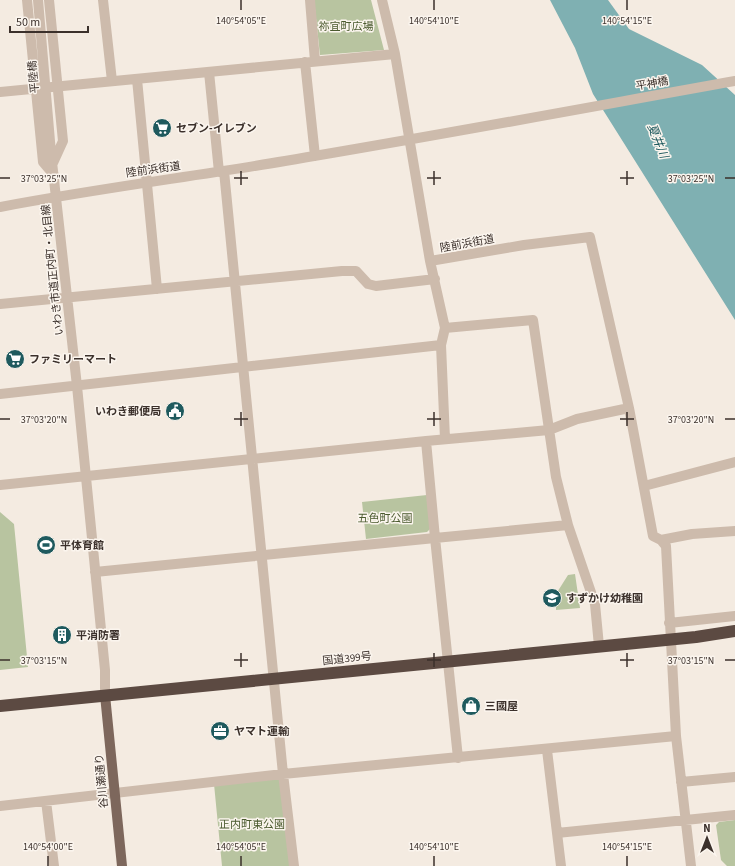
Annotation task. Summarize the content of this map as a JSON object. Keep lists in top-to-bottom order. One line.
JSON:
{"streets":{"highway":["国道399号"],"main road":["谷川瀬通り"],"street":["平陸橋","平神橋","陸前浜街道","いわき市道正内町・北目線"]},"crossings":[["平陸橋","いわき市道正内町・北目線"],["平神橋","陸前浜街道"],["陸前浜街道","いわき市道正内町・北目線"],["いわき市道正内町・北目線","国道399号"],["いわき市道正内町・北目線","谷川瀬通り"],["国道399号","谷川瀬通り"]],"water":["夏井川"],"parks":["祢宜町広場","五色町公園","正内町東公園"],"places":{"supermarket":["セブン-イレブン","ファミリーマート"],"public building":["いわき郵便局"],"sports":["平体育館"],"school or university":["すずかけ幼稚園"],"building":["平消防署"],"shop":["三國屋"],"office":["ヤマト運輸"]},"scale_bar":"50 m","north":"top","coordinates":["140°54'05\"E","140°54'10\"E","140°54'15\"E","37°03'25\"N","37°03'20\"N","37°03'15\"N","140°54'00\"E"]}
